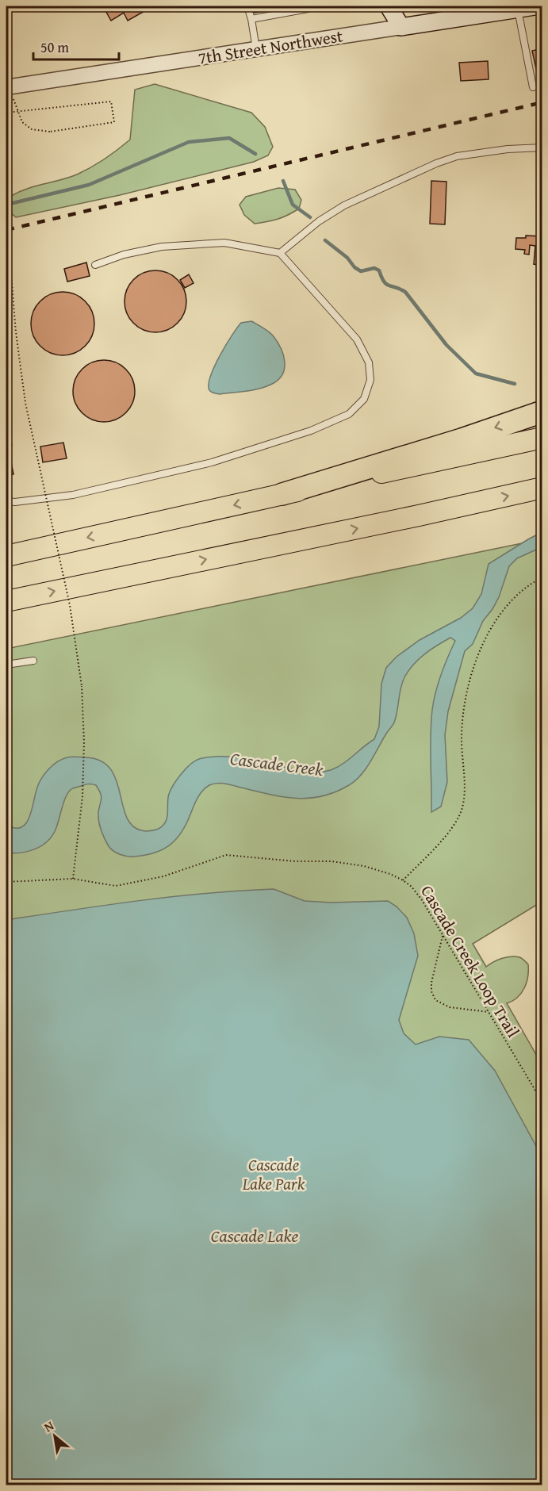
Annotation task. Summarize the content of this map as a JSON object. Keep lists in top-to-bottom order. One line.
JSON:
{"streets":{"main road":["7th Street Northwest"],"path":["Cascade Creek Loop Trail"]},"water":["Cascade Creek","Cascade Lake"],"parks":["Cascade Lake Park"],"scale_bar":"50 m","north":"top left"}
